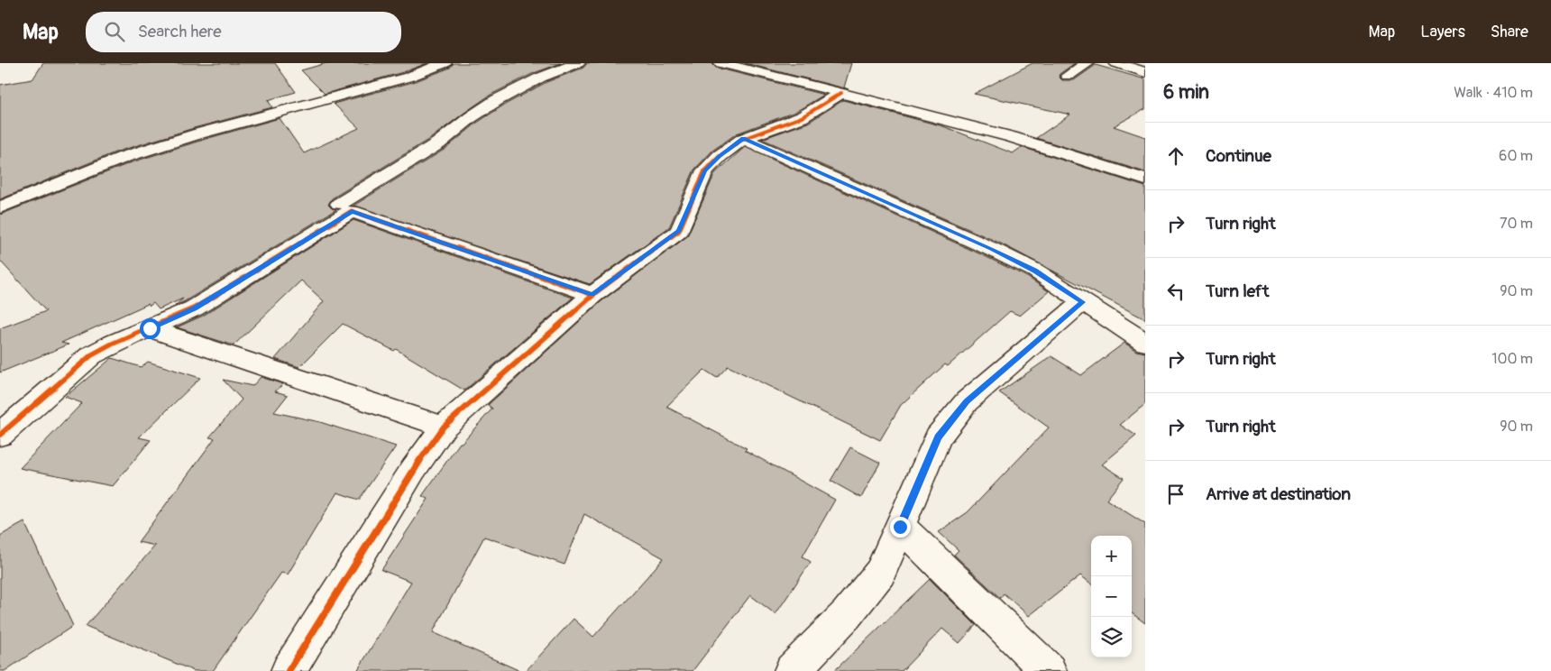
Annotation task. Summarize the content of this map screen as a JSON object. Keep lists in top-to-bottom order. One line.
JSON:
{"page":{"header":"Map","search":"Search here","nav":["Map","Layers","Share"],"heading":["6 min","Walk · 410 m"],"list":[["Continue","60 m"],["Turn right","70 m"],["Turn left","90 m"],["Turn right","100 m"],["Turn right","90 m"],"Arrive at destination"],"map_buttons":["+","−"]}}
